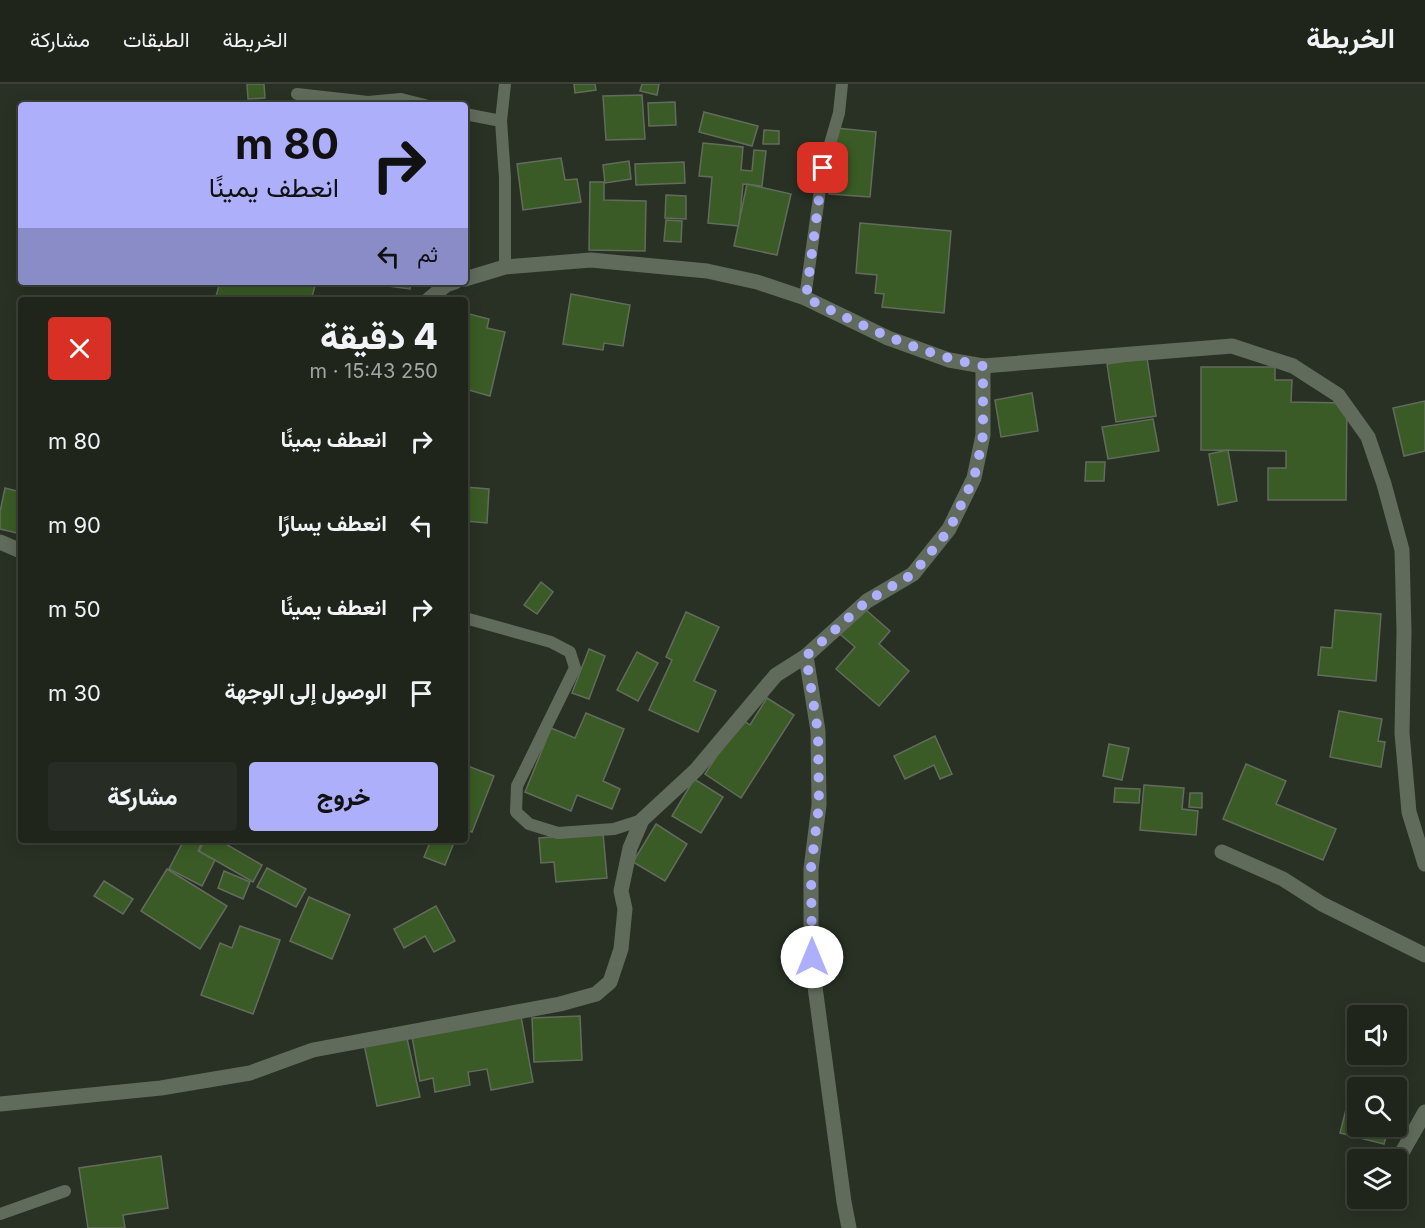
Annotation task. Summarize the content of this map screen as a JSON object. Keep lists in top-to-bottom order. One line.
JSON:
{"page":{"header":"الخريطة","nav":["الخريطة","الطبقات","مشاركة"],"turn":["80 m","انعطف يمينًا"],"then":"ثم","heading":["4 دقيقة","250 m · 15:43"],"list":[{"name":"انعطف يمينًا","value":"80 m"},{"name":"انعطف يسارًا","value":"90 m"},{"name":"انعطف يمينًا","value":"50 m"},{"name":"الوصول إلى الوجهة","value":"30 m"}],"buttons":["خروج","مشاركة"]}}
